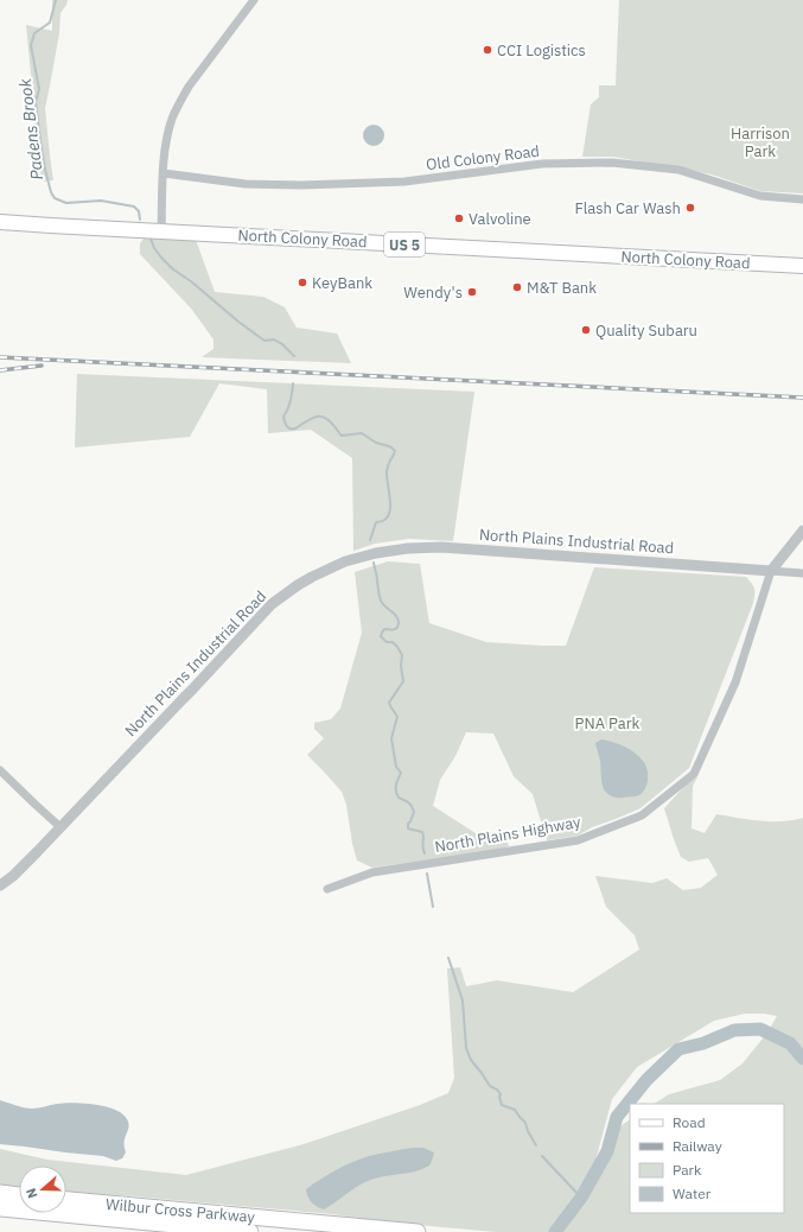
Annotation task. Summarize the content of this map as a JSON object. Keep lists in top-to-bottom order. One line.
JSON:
{"streets":{"highway":["Wilbur Cross Parkway"],"main road":["North Colony Road","US 5"],"street":["Old Colony Road","North Plains Industrial Road","North Plains Highway"]},"crossings":[["North Plains Industrial Road","North Plains Highway"]],"water":["Padens Brook"],"parks":["Harrison Park","PNA Park"],"places":["CCI Logistics","Flash Car Wash","Valvoline","KeyBank","M&T Bank","Wendy's","Quality Subaru"],"legend":["Road","Railway","Park","Water"],"north":"left"}
